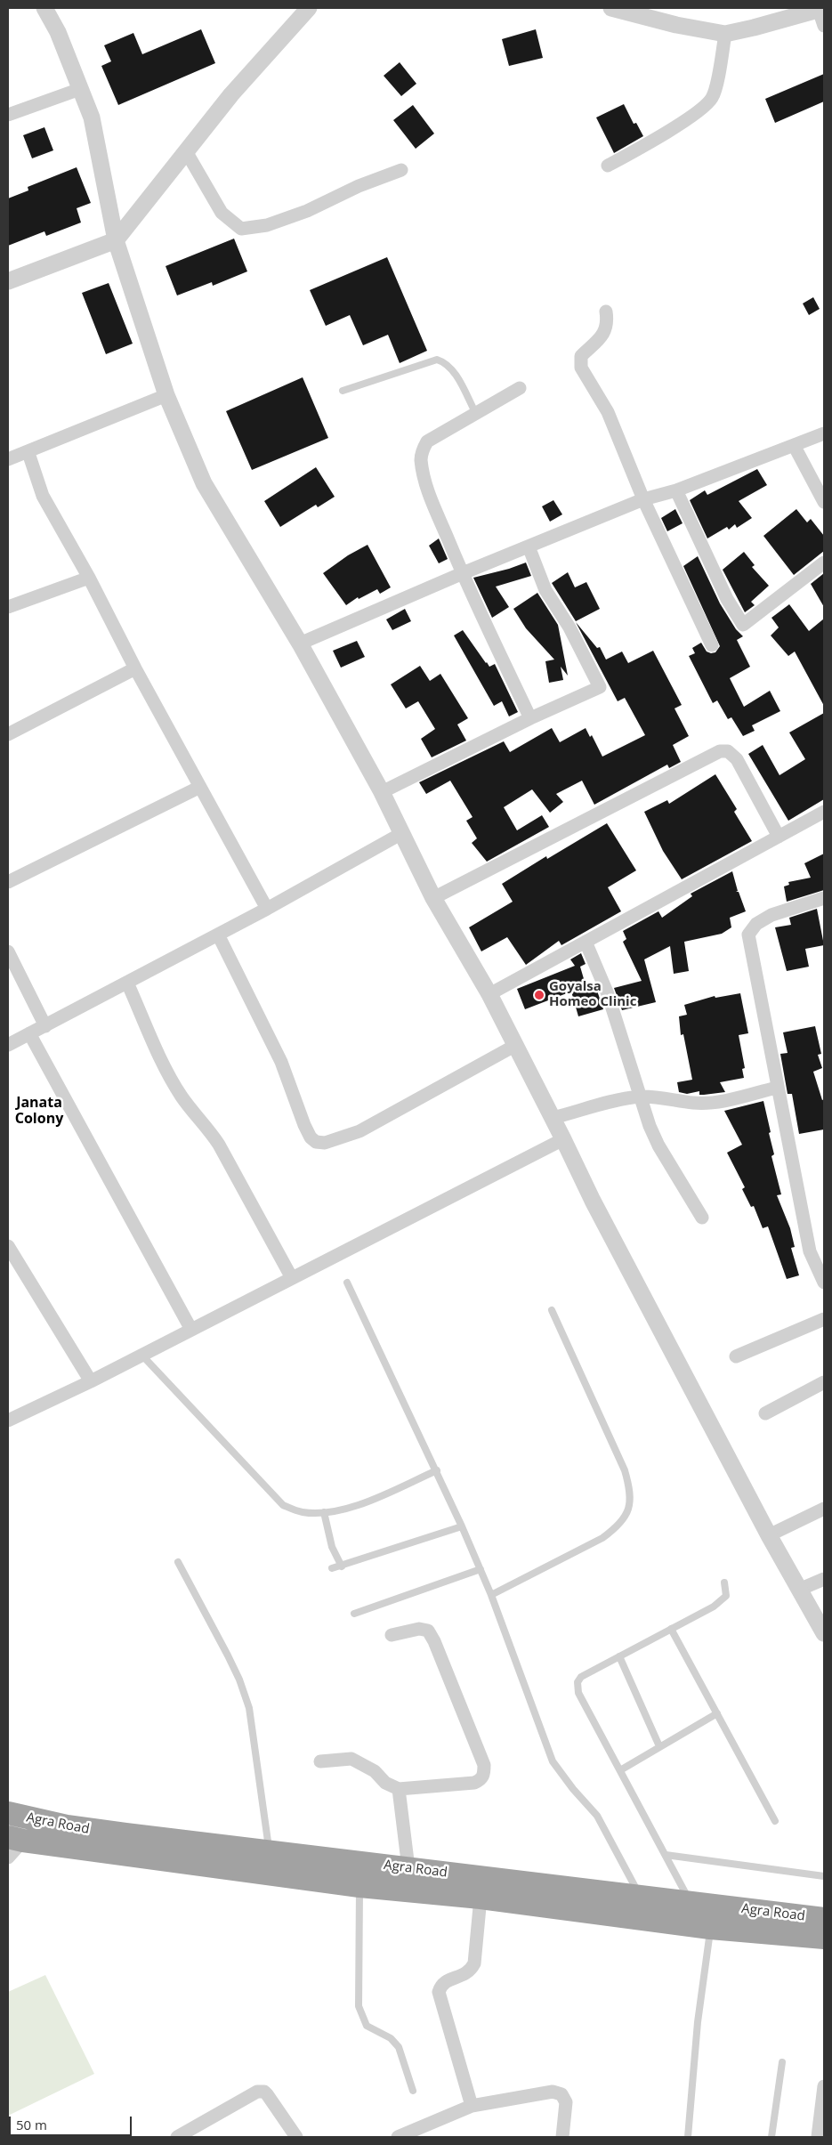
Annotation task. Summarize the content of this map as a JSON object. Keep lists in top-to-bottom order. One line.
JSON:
{"streets":{"highway":["Agra Road"]},"districts":["Janata Colony"],"places":["Goyalsa Homeo Clinic"],"scale_bar":"50 m"}
